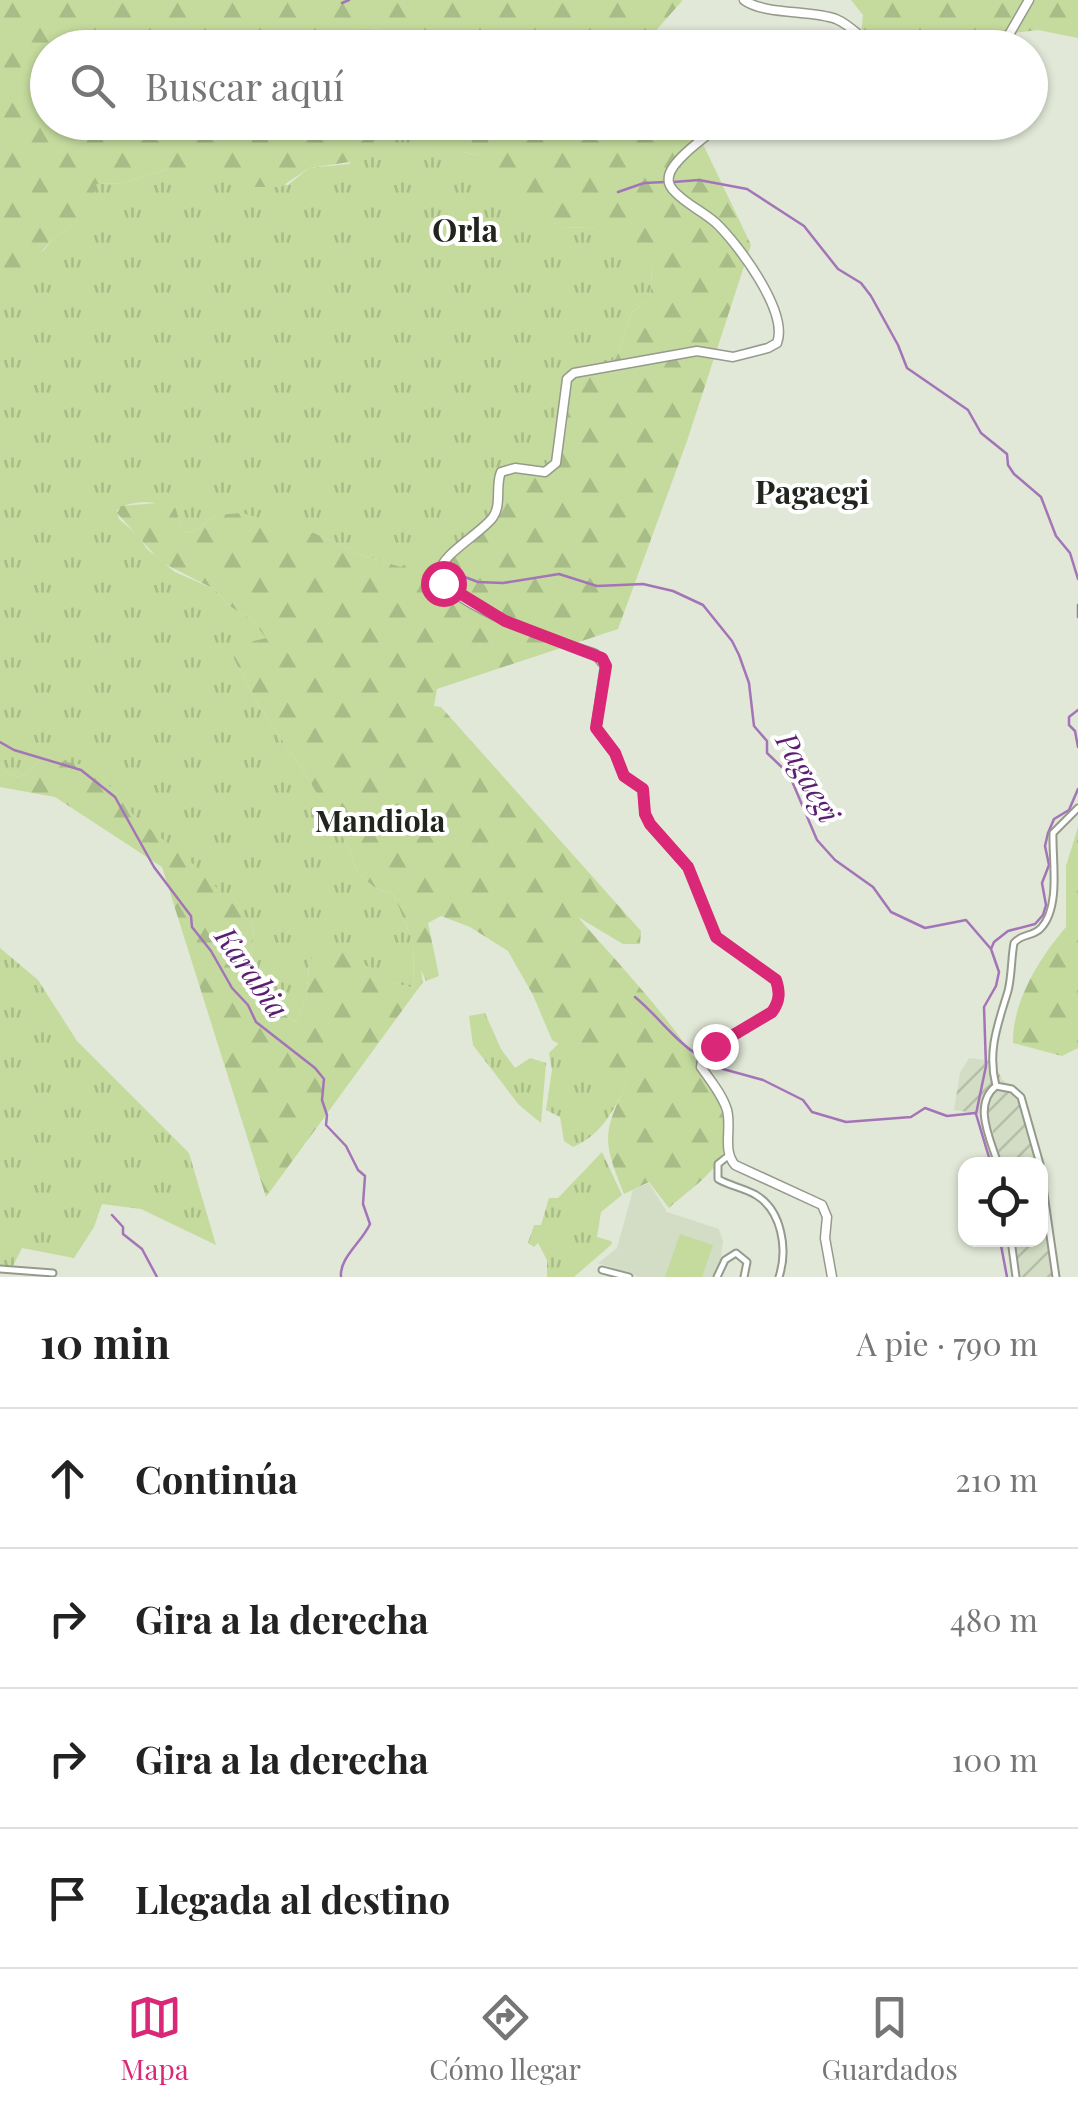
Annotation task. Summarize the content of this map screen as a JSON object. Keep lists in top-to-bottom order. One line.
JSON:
{"districts":["Orla","Pagaegi","Mandiola"],"water":["Pagaegi","Karabia"],"page":{"search":"Buscar aquí","heading":["10 min","A pie · 790 m"],"list":[["Continúa","210 m"],["Gira a la derecha","480 m"],["Gira a la derecha","100 m"],"Llegada al destino"],"nav":["Mapa","Cómo llegar","Guardados"]}}
